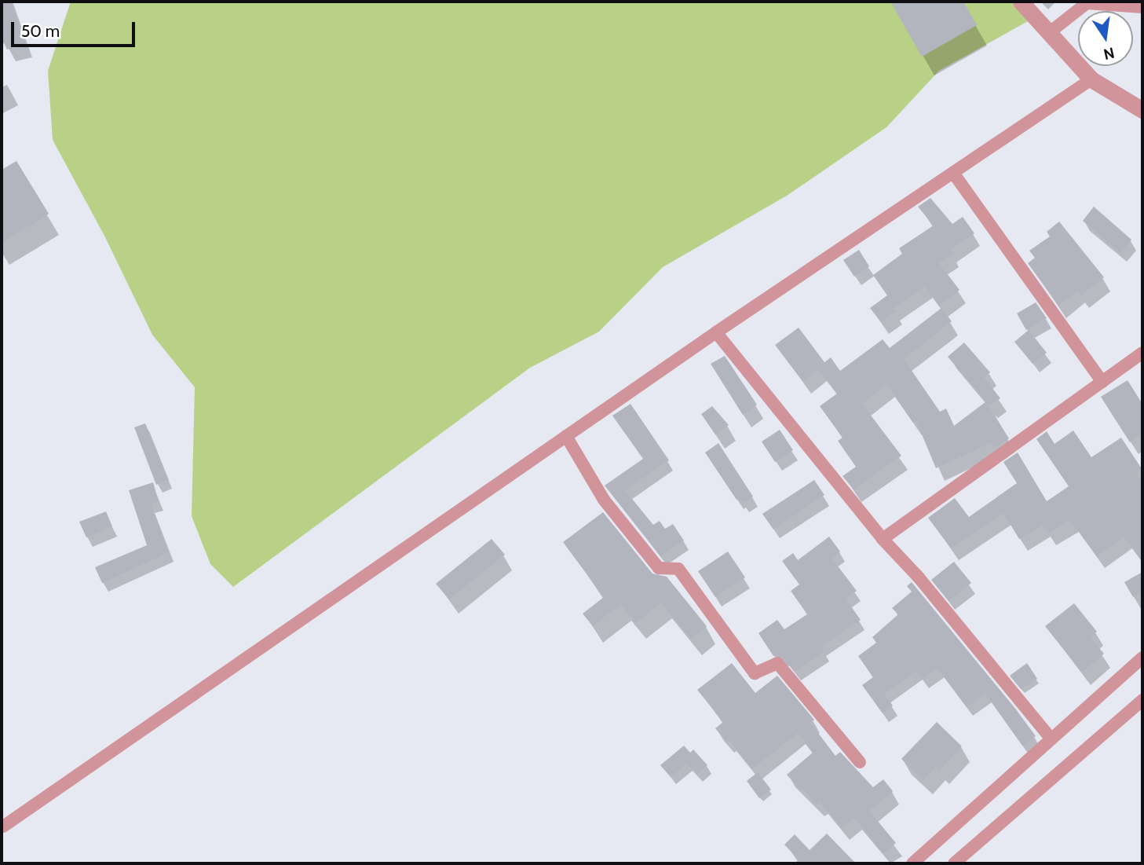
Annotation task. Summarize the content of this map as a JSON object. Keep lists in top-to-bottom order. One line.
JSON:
{"scale_bar":"50 m","north":"bottom"}
